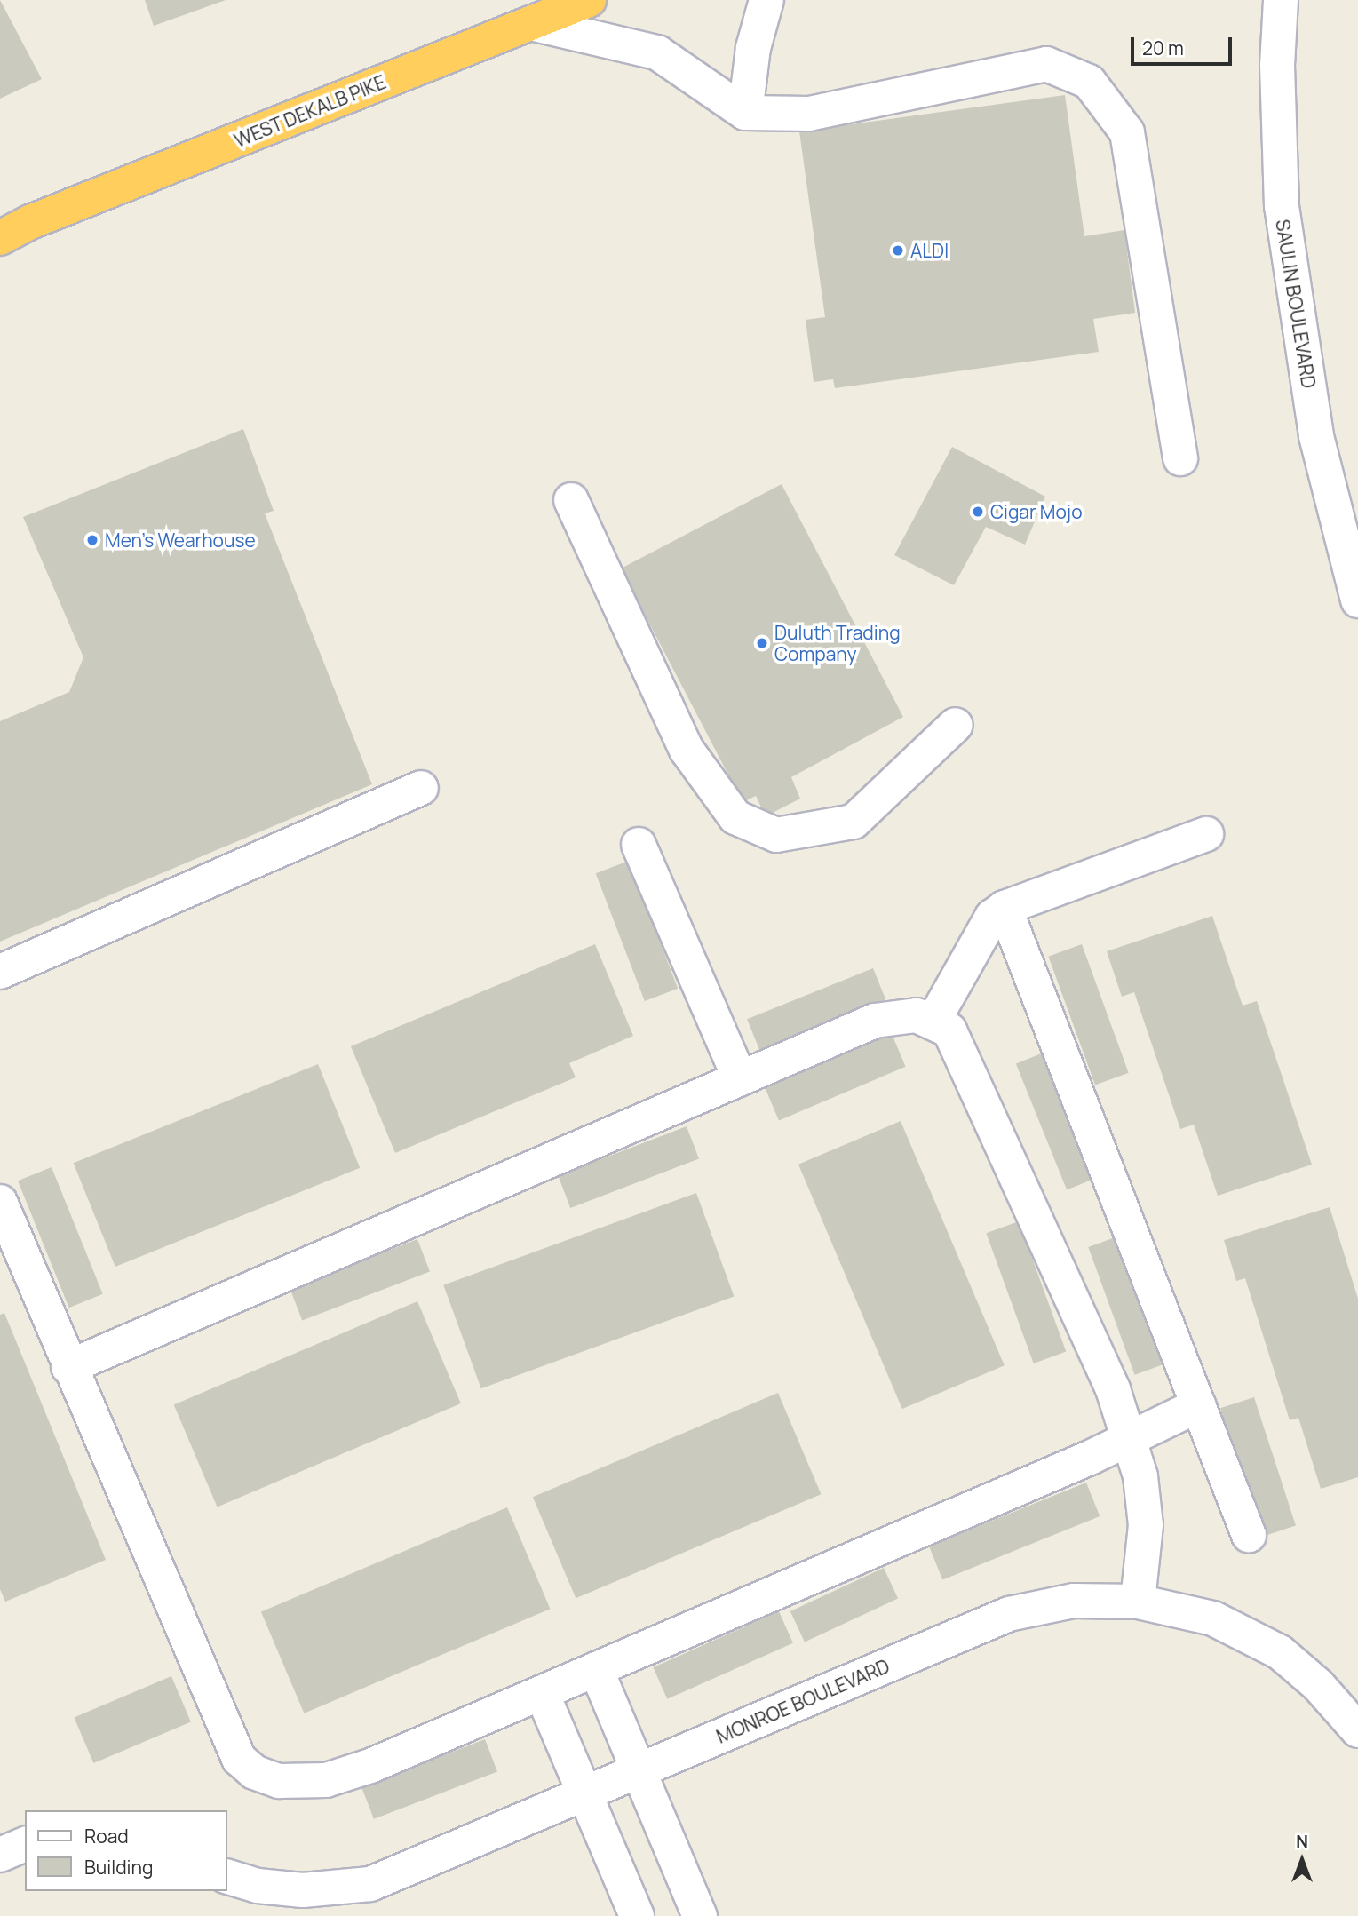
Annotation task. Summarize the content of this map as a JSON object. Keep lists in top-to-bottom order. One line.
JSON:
{"streets":{"highway":["WEST DEKALB PIKE"],"street":["SAULIN BOULEVARD","MONROE BOULEVARD"]},"places":["ALDI","Cigar Mojo","Men's Wearhouse","Duluth Trading Company"],"legend":["Road","Building"],"scale_bar":"20 m","north":"top"}
